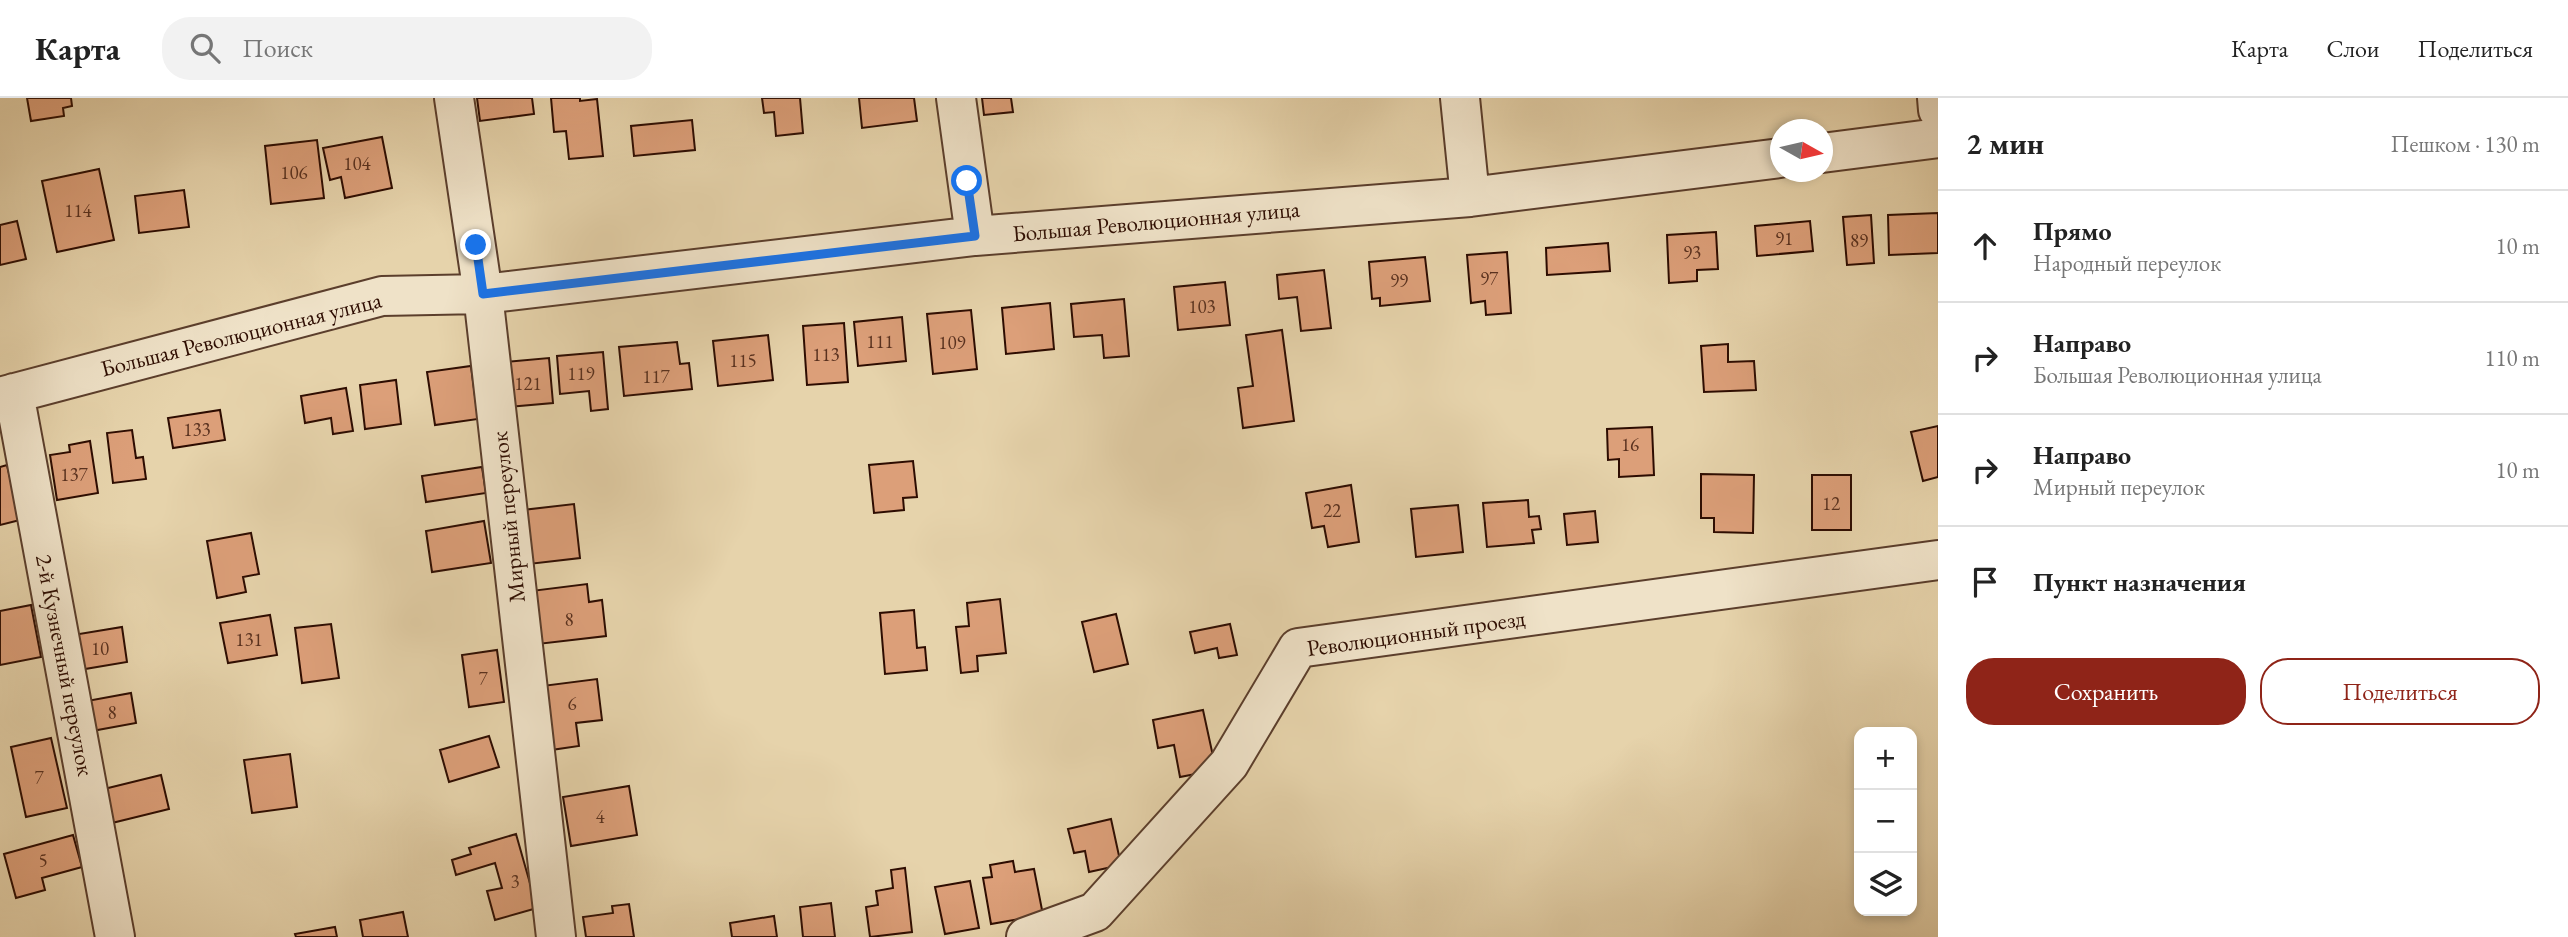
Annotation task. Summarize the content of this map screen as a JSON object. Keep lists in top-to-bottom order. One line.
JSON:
{"streets":{"street":["Большая Революционная улица","Мирный переулок","Революционный проезд","2-й Кузнечный переулок"]},"crossings":[["Большая Революционная улица","Мирный переулок"],["Большая Революционная улица","2-й Кузнечный переулок"]],"house_numbers":["104","106","114","91","89","93","97","99","103","111","109","113","115","119","117","121","133","16","137","12","22","8","131","10","7","6","8","7","4","5","3"],"north":"right","page":{"header":"Карта","search":"Поиск","nav":["Карта","Слои","Поделиться"],"heading":["2 мин","Пешком · 130 m"],"list":[["Прямо","Народный переулок","10 m"],["Направо","Большая Революционная улица","110 m"],["Направо","Мирный переулок","10 m"],"Пункт назначения"],"buttons":["Сохранить","Поделиться"],"map_buttons":["+","−"]}}
